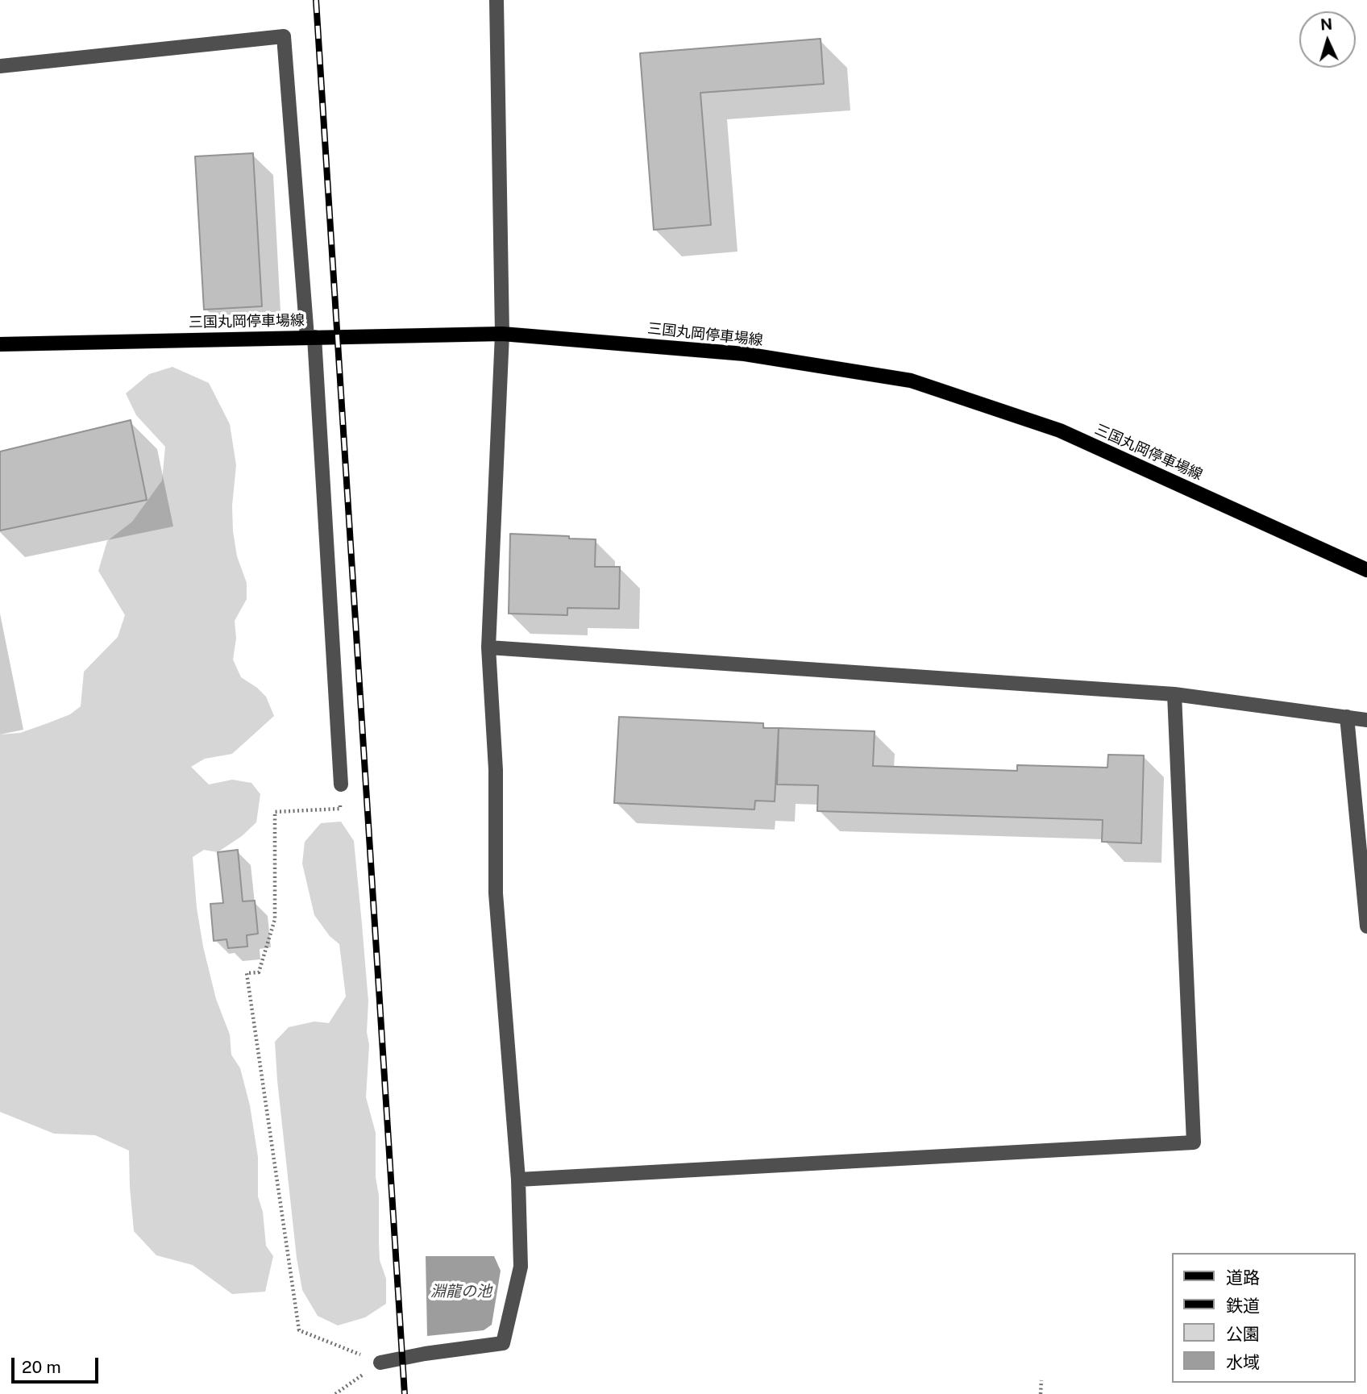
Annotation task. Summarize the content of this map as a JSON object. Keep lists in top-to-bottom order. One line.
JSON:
{"streets":{"main road":["三国丸岡停車場線"]},"water":["淵龍の池"],"legend":["道路","鉄道","公園","水域"],"scale_bar":"20 m","north":"top"}
